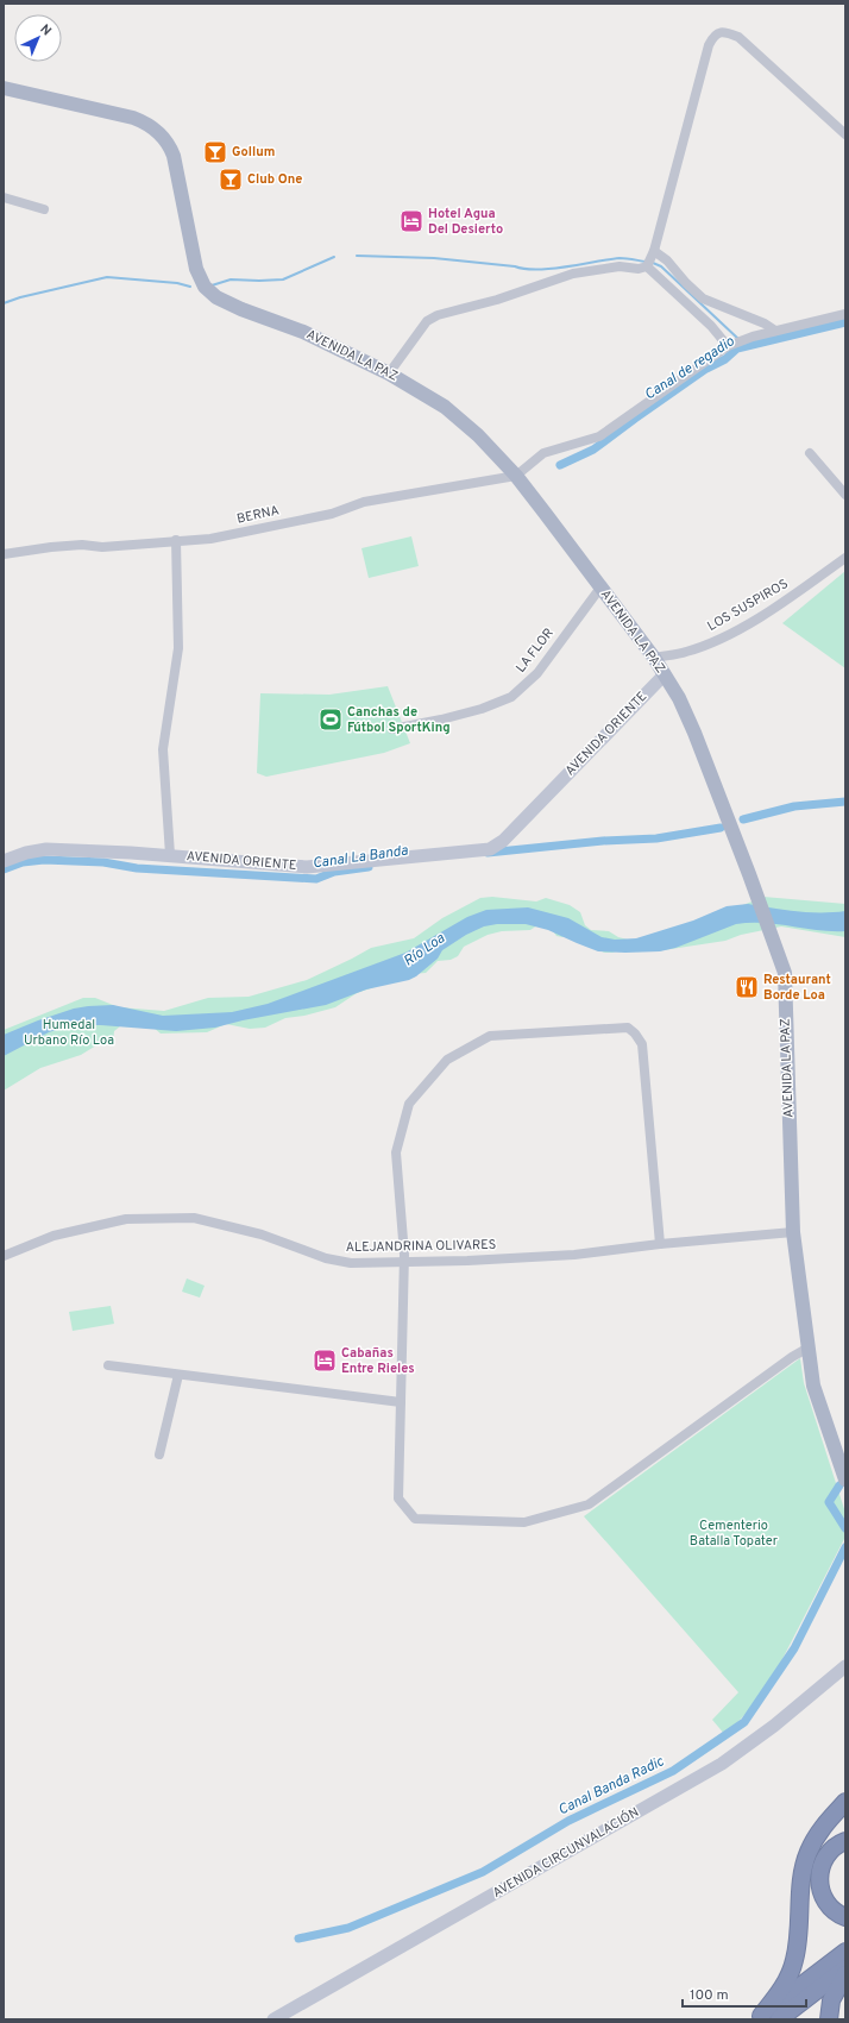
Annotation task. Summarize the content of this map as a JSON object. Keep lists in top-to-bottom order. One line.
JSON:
{"streets":{"main road":["AVENIDA LA PAZ"],"street":["BERNA","LOS SUSPIROS","LA FLOR","AVENIDA ORIENTE","ALEJANDRINA OLIVARES","AVENIDA CIRCUNVALACIÓN"]},"crossings":[["AVENIDA LA PAZ","BERNA"],["AVENIDA LA PAZ","LOS SUSPIROS"],["AVENIDA LA PAZ","LA FLOR"],["AVENIDA LA PAZ","AVENIDA ORIENTE"],["AVENIDA LA PAZ","ALEJANDRINA OLIVARES"]],"water":["Canal de regadio","Canal La Banda","Río Loa","Canal Banda Radic"],"parks":["Humedal Urbano Río Loa","Cementerio Batalla Topater"],"places":{"bar":["Gollum","Club One"],"hotel":["Hotel Agua Del Desierto","Cabañas Entre Rieles"],"sports":["Canchas de Fútbol SportKing"],"restaurant":["Restaurant Borde Loa"]},"scale_bar":"100 m","north":"top right"}
